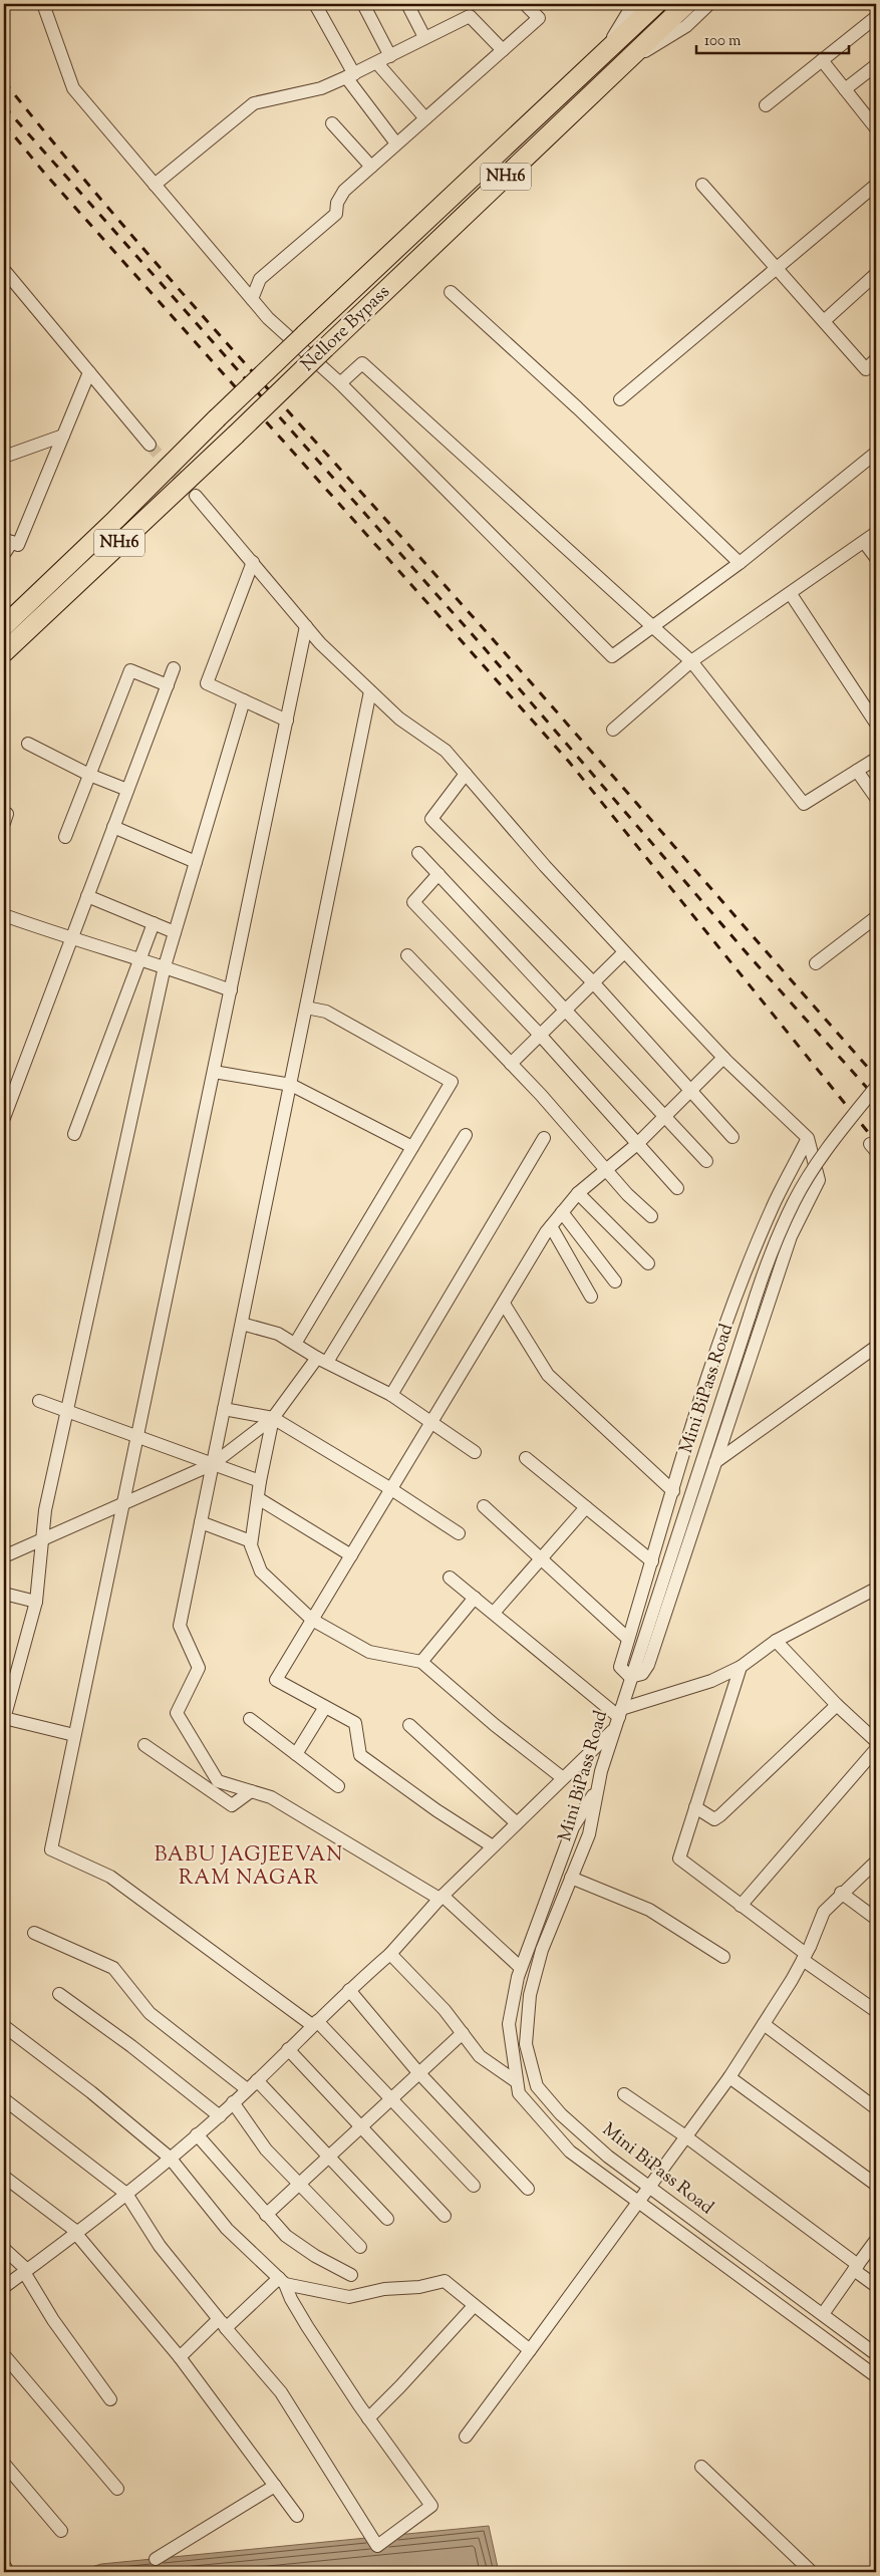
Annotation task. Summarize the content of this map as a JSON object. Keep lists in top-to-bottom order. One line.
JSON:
{"streets":{"highway":["NH16","Nellore Bypass"],"street":["Mini BiPass Road"]},"districts":["BABU JAGJEEVAN RAM NAGAR"],"scale_bar":"100 m"}
